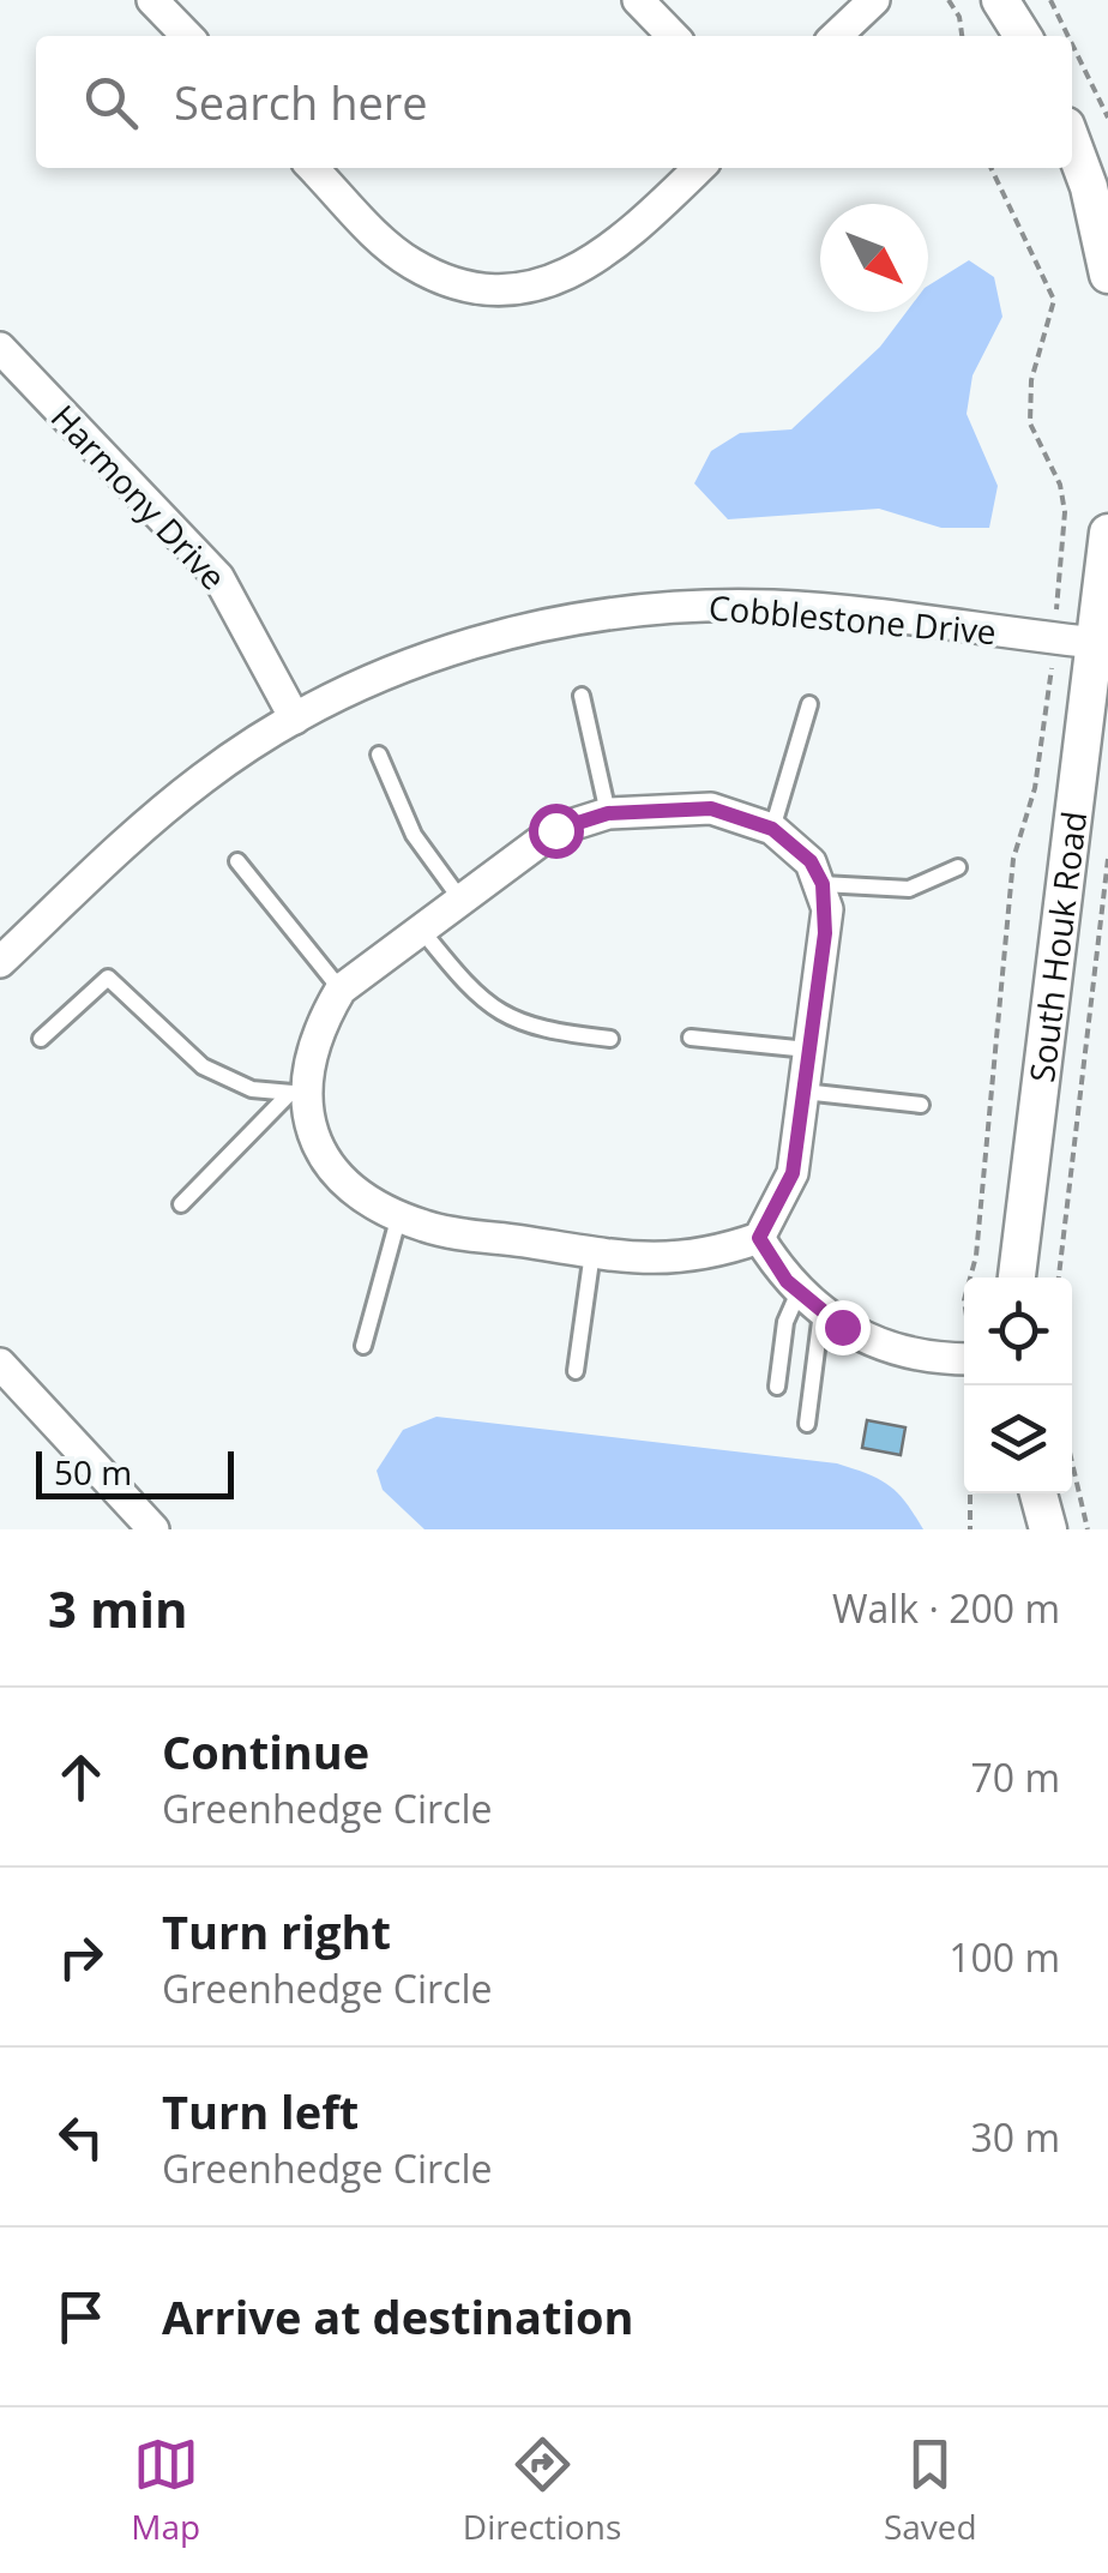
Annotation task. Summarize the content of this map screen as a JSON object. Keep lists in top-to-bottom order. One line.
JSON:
{"streets":{"street":["Harmony Drive","Cobblestone Drive","South Houk Road"]},"crossings":[["Harmony Drive","Cobblestone Drive"],["Cobblestone Drive","South Houk Road"]],"scale_bar":"50 m","north":"bottom right","page":{"search":"Search here","scale":"50 m","heading":["3 min","Walk · 200 m"],"list":[["Continue","Greenhedge Circle","70 m"],["Turn right","Greenhedge Circle","100 m"],["Turn left","Greenhedge Circle","30 m"],"Arrive at destination"],"nav":["Map","Directions","Saved"]}}
